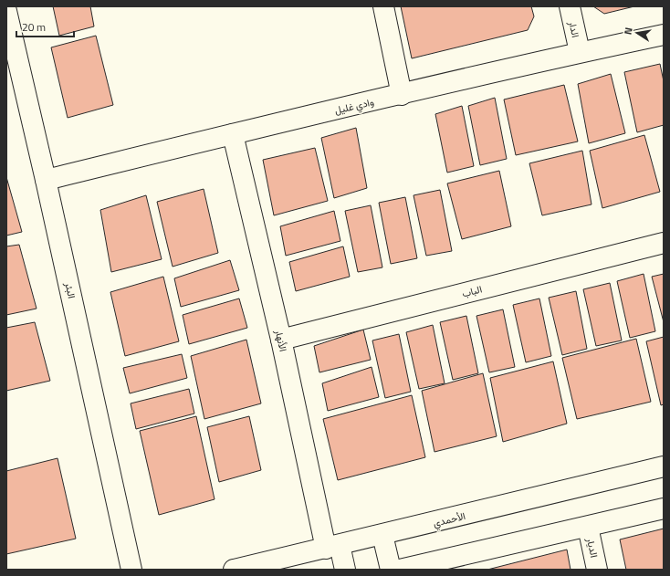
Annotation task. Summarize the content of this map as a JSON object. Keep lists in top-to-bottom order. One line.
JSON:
{"streets":{"street":["الدار","وادي غليل","البئر","الباب","الأنهار","الأحمدي","الديار"]},"crossings":[["الدار","وادي غليل"],["وادي غليل","البئر"],["وادي غليل","الأنهار"],["الباب","الأنهار"],["الأنهار","الأحمدي"]],"scale_bar":"20 m","north":"left"}
